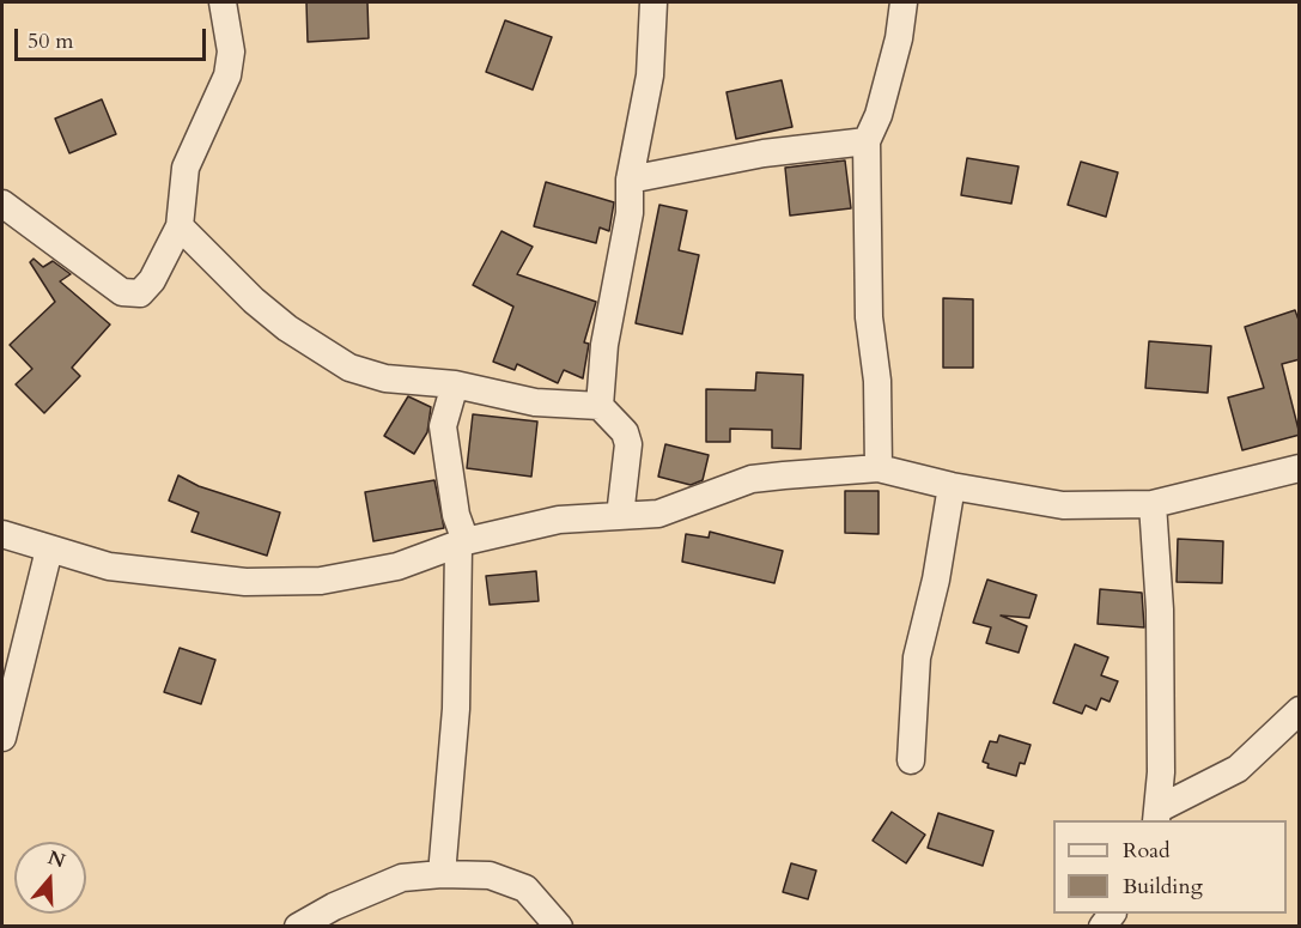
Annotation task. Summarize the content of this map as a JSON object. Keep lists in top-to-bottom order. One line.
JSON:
{"legend":["Road","Building"],"scale_bar":"50 m","north":"top"}
